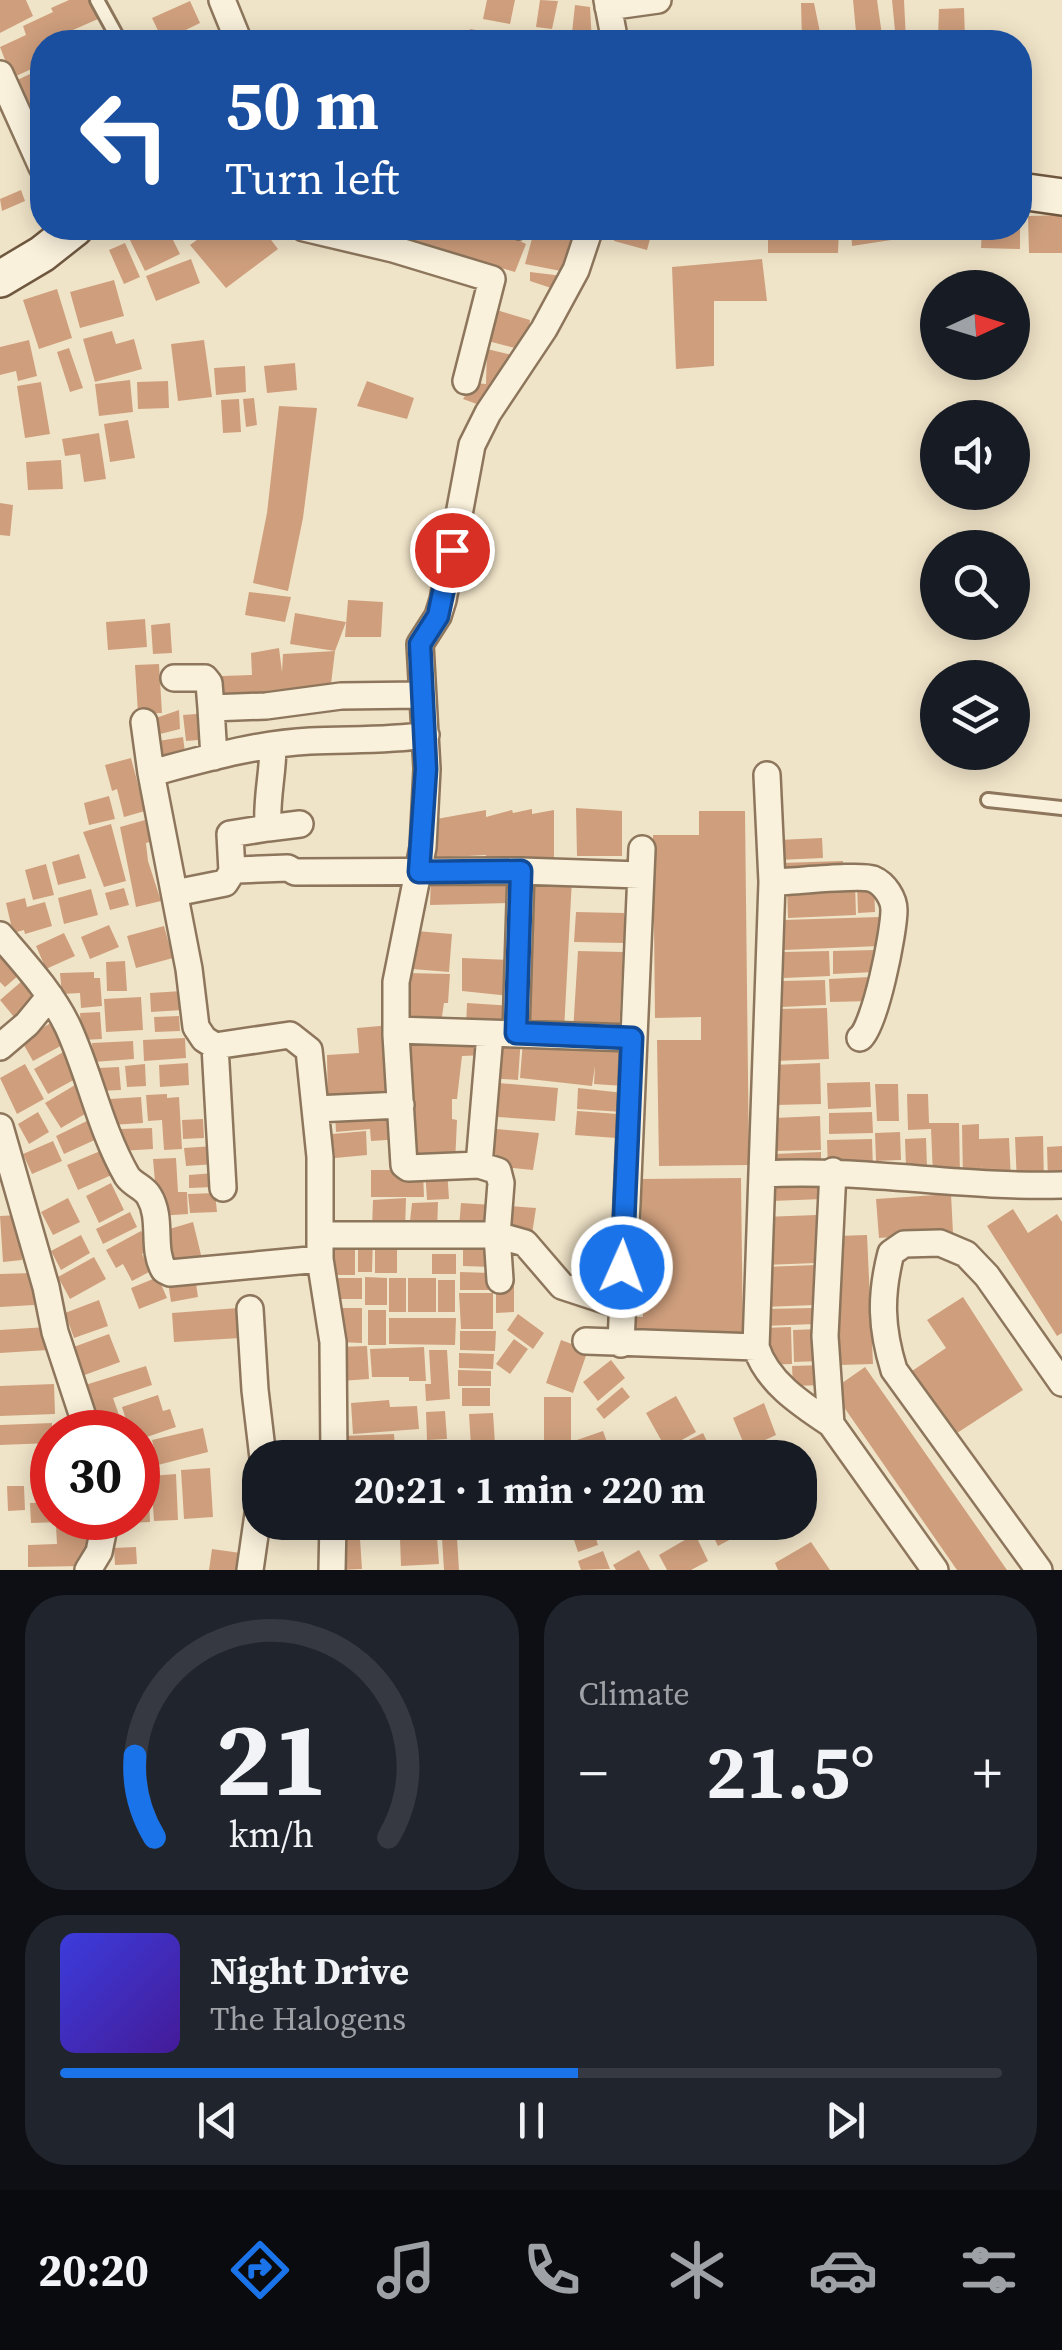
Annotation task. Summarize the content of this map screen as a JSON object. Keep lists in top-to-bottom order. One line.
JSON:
{"north":"right","page":{"turn":["50 m","Turn left"],"limit":"30","trip":"20:21 · 1 min · 220 m","tile":"Climate","heat":["−","21.5°","+"],"song":["Night Drive","The Halogens"],"tabs":"20:20","gauge":["21","km/h"]}}
